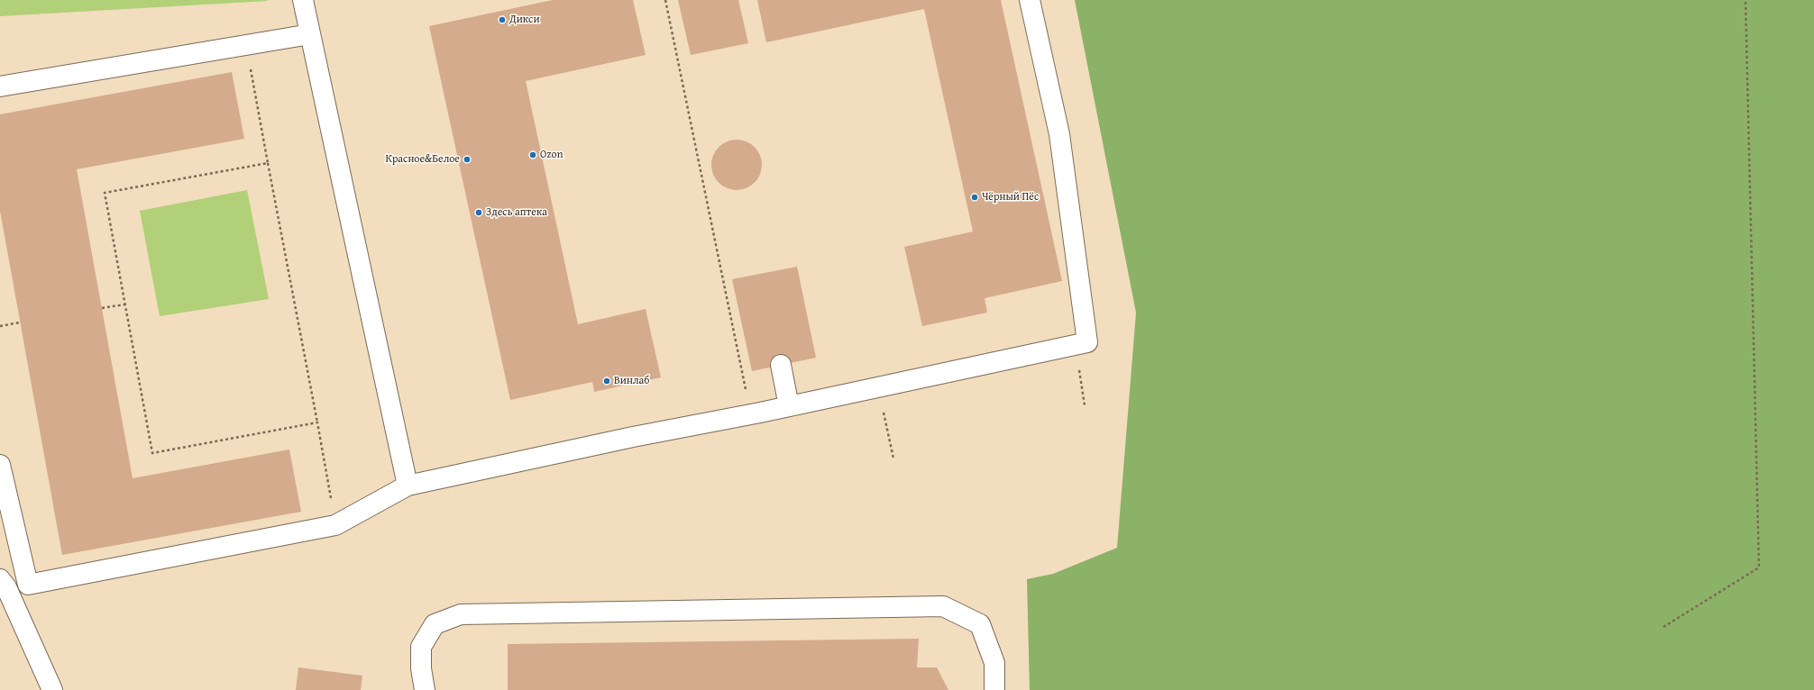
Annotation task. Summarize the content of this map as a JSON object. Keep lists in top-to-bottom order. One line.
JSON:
{"places":["Дикси","Ozon","Красное&Белое","Чёрный Пёс","Здесь аптека","Винлаб"]}
